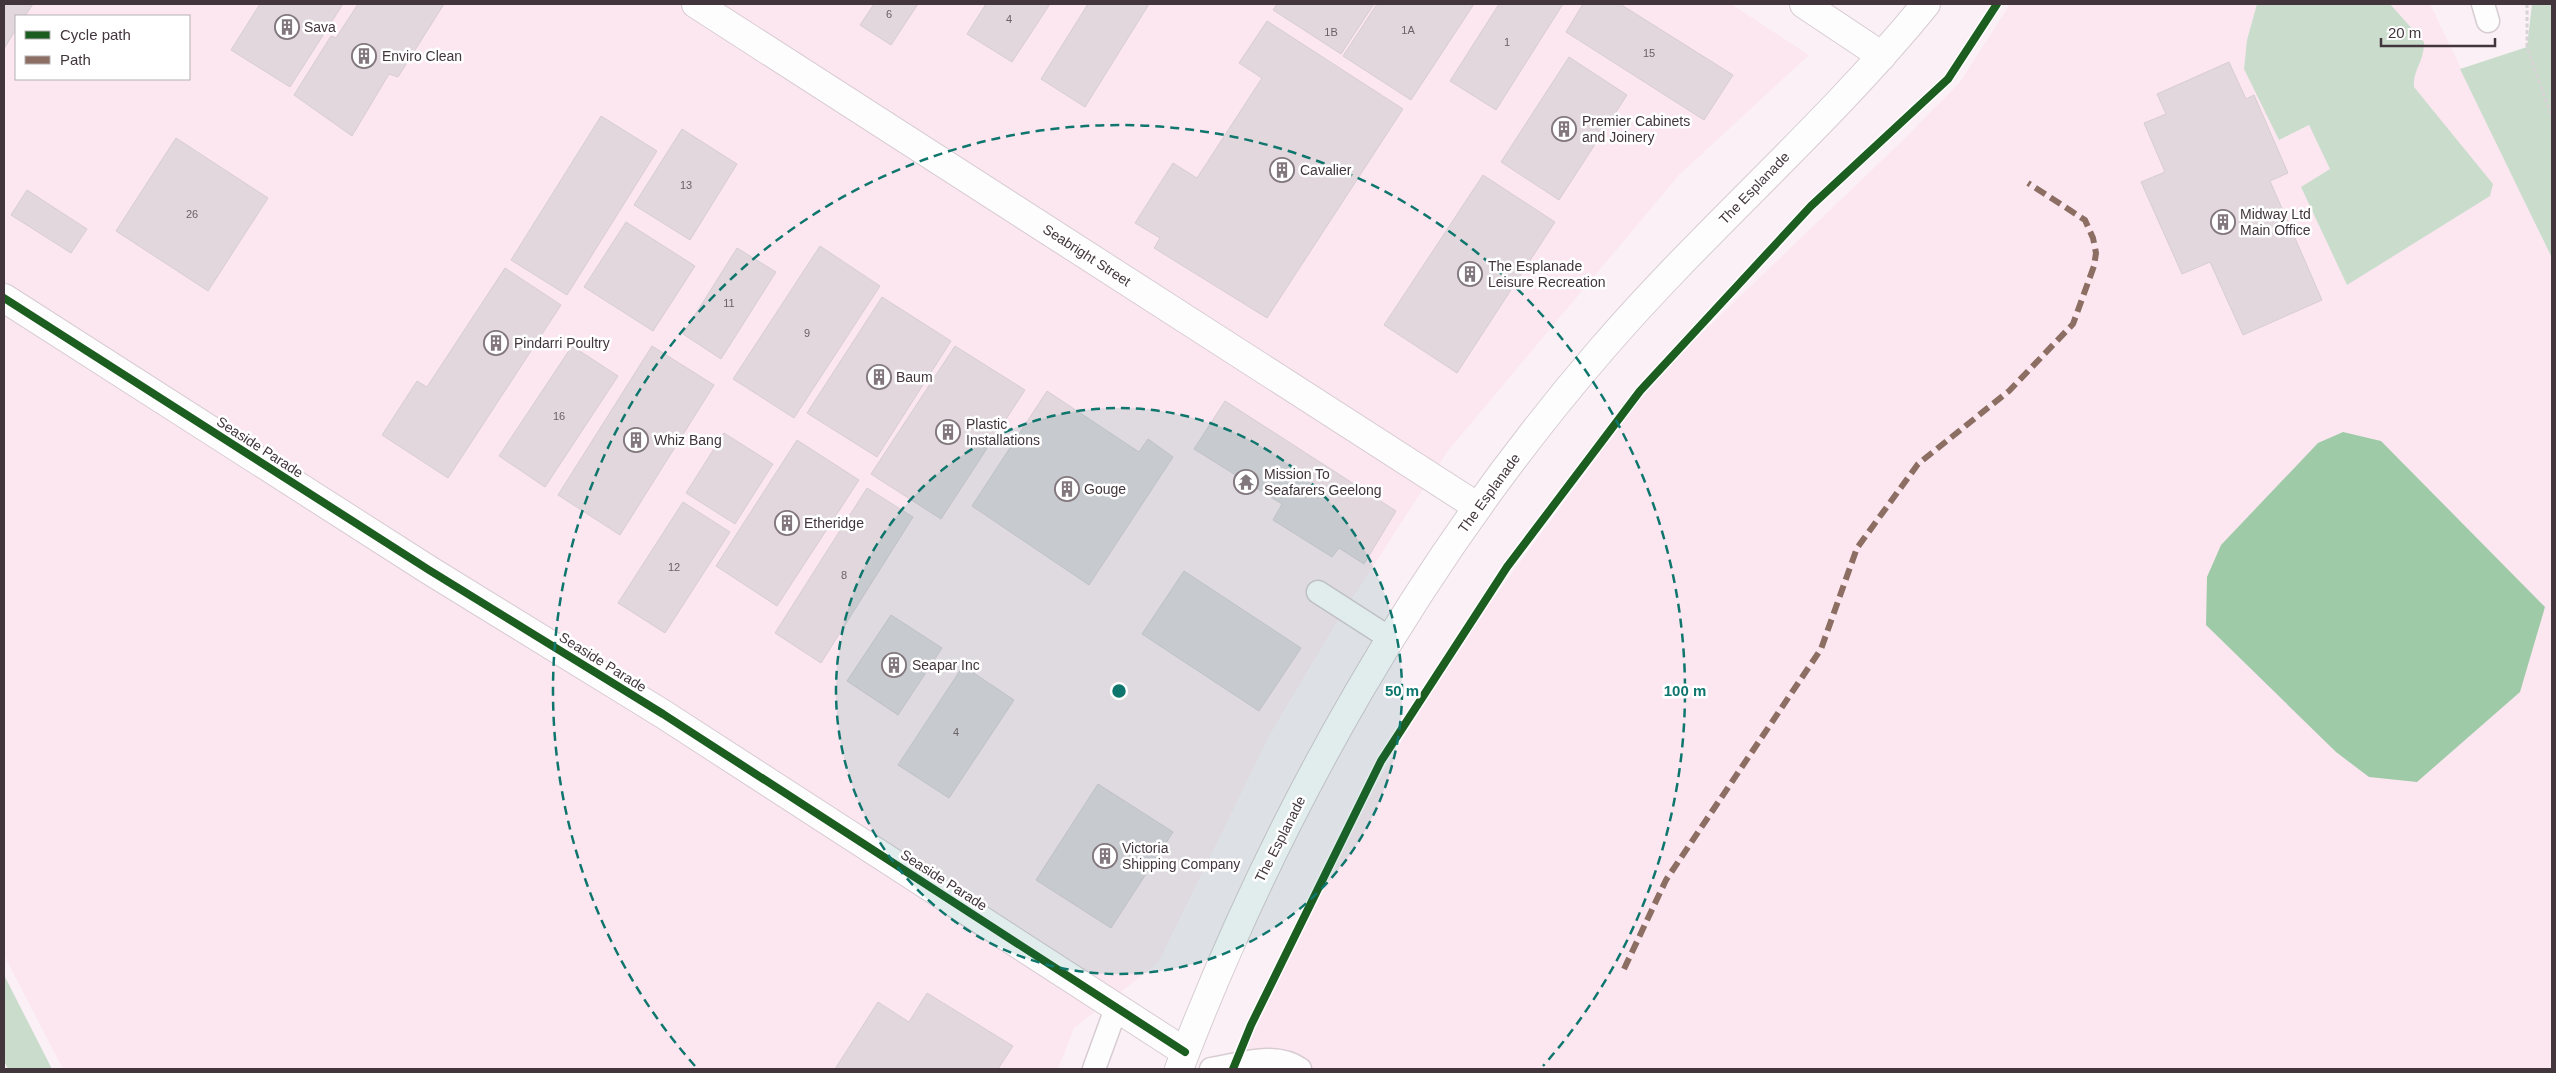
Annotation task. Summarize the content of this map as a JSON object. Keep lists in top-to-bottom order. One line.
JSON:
{"streets":{"street":["The Esplanade","Seabright Street","Seaside Parade"]},"crossings":[["The Esplanade","Seabright Street"],["The Esplanade","Seaside Parade"]],"places":{"building":["Sava","Enviro Clean","Premier Cabinets and Joinery","Cavalier","Midway Ltd Main Office","The Esplanade Leisure Recreation","Pindarri Poultry","Baum","Plastic Installations","Whiz Bang","Gouge","Etheridge","Seapar Inc","Victoria Shipping Company"],"temple":["Mission To Seafarers Geelong"]},"house_numbers":["6","4","1A","1B","1","15","13","26","11","9","16","12","8","4"],"legend":["Cycle path","Path"],"scale_bar":"20 m","rings":["50 m","100 m"]}
